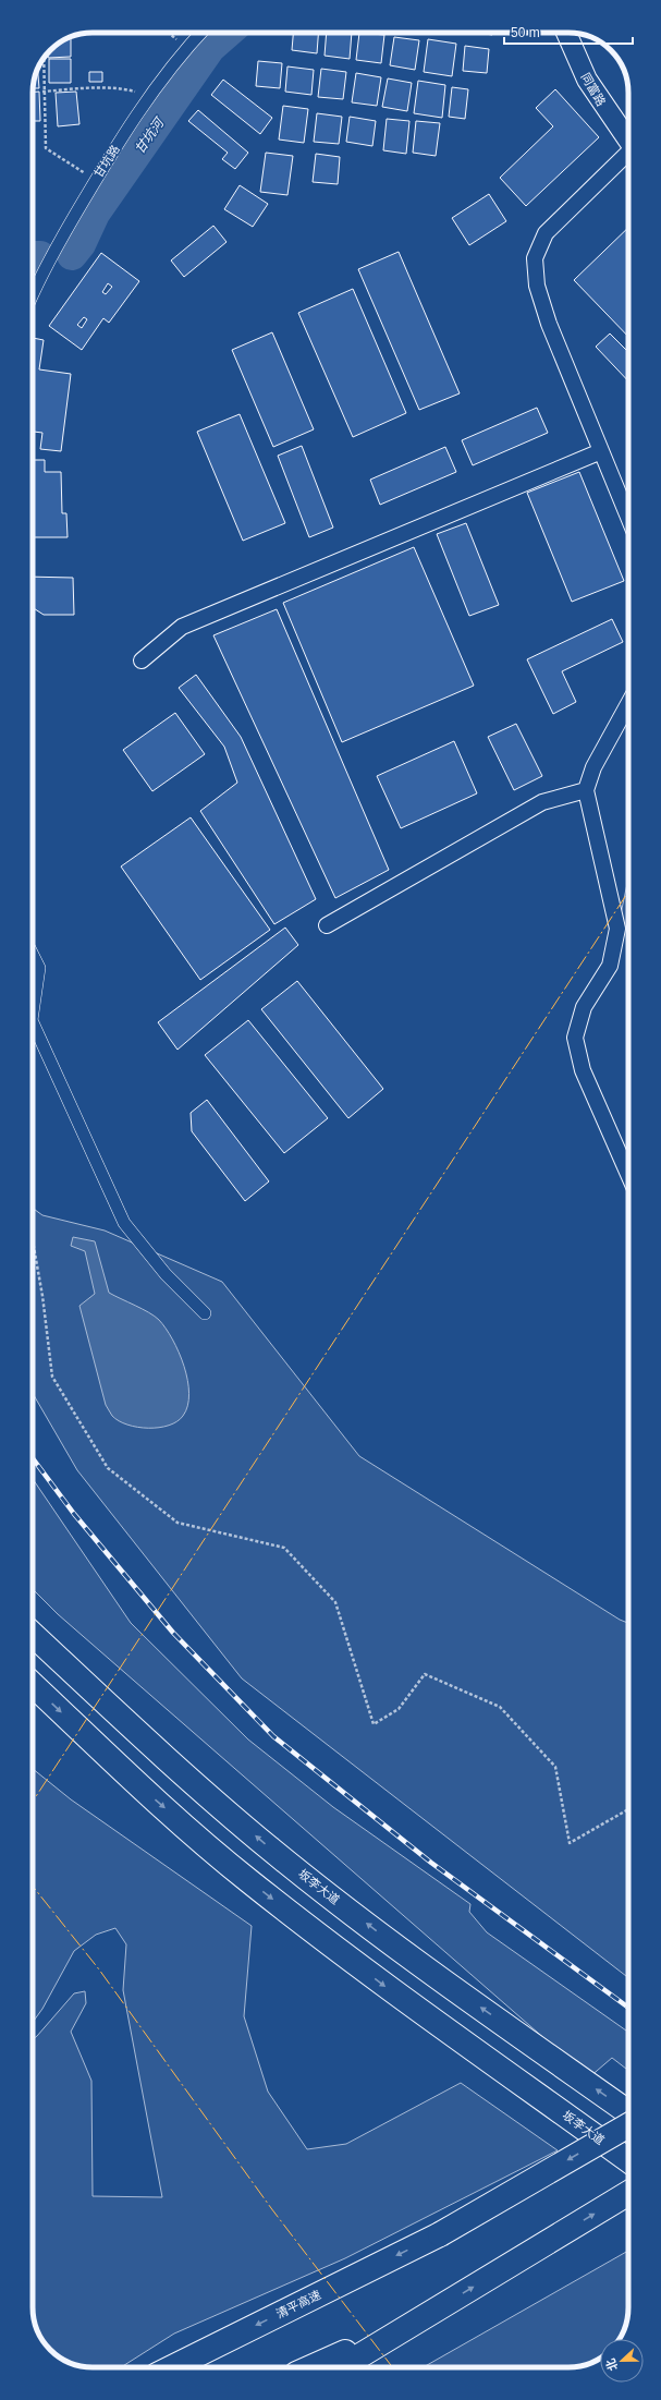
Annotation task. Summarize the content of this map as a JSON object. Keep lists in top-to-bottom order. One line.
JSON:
{"streets":{"main road":["坂李大道","清平高速"],"street":["同富路","甘坑路"]},"water":["甘坑河"],"scale_bar":"50 m","north":"left"}
